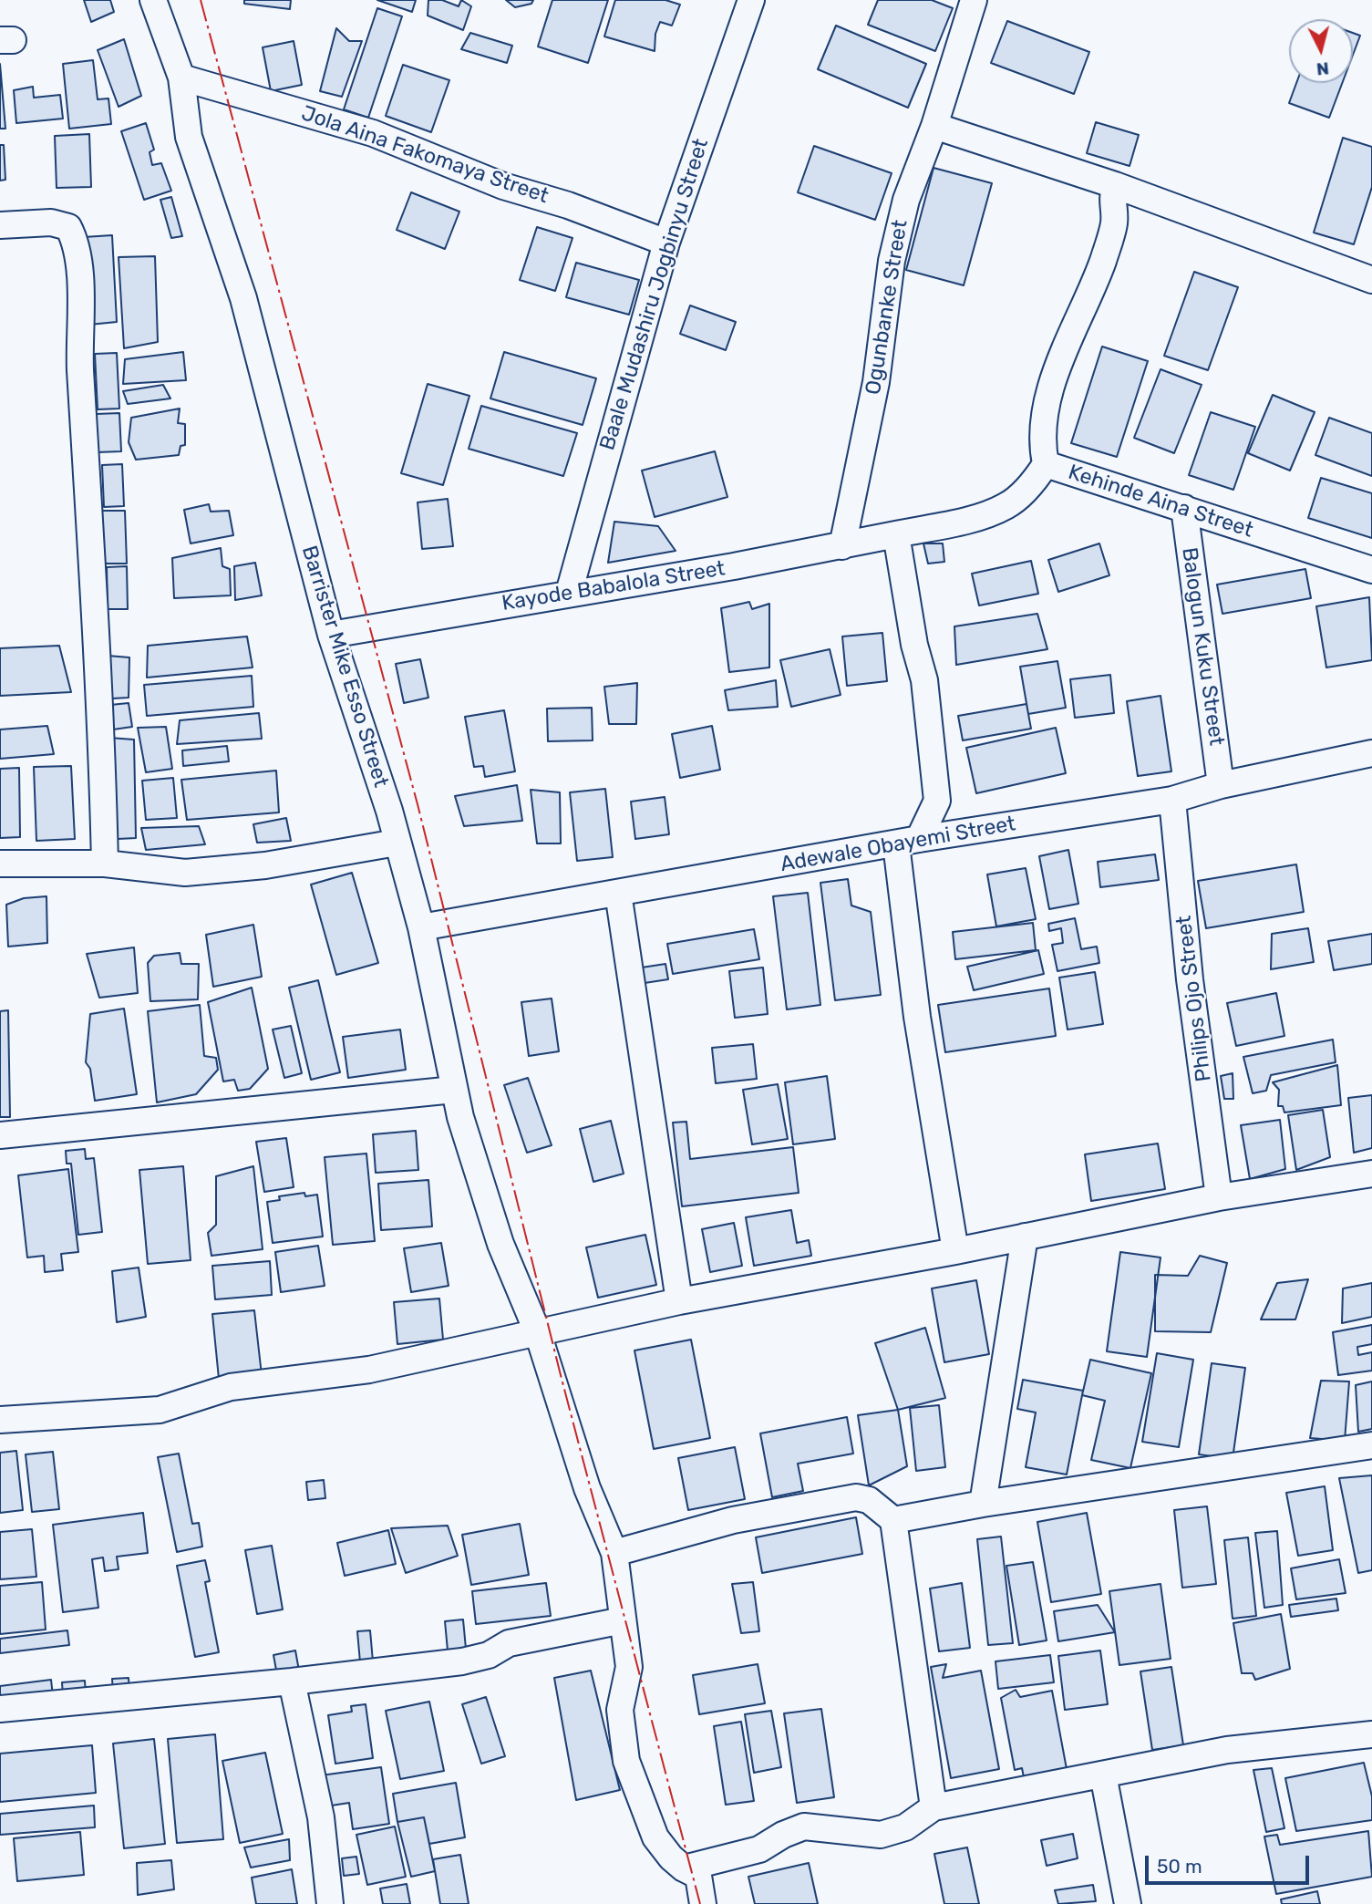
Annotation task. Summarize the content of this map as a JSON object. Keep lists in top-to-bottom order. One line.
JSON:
{"streets":{"street":["Jola Aina Fakomaya Street","Baale Mudashiru Jogbinyu Street","Ogunbanke Street","Kehinde Aina Street","Kayode Babalola Street","Balogun Kuku Street","Barrister Mike Esso Street","Adewale Obayemi Street","Philips Ojo Street"]},"crossings":[["Jola Aina Fakomaya Street","Baale Mudashiru Jogbinyu Street"],["Jola Aina Fakomaya Street","Barrister Mike Esso Street"],["Baale Mudashiru Jogbinyu Street","Kayode Babalola Street"],["Ogunbanke Street","Kayode Babalola Street"],["Kehinde Aina Street","Kayode Babalola Street"],["Kehinde Aina Street","Balogun Kuku Street"],["Kayode Babalola Street","Barrister Mike Esso Street"],["Balogun Kuku Street","Adewale Obayemi Street"],["Barrister Mike Esso Street","Adewale Obayemi Street"],["Adewale Obayemi Street","Philips Ojo Street"]],"scale_bar":"50 m","north":"bottom"}
